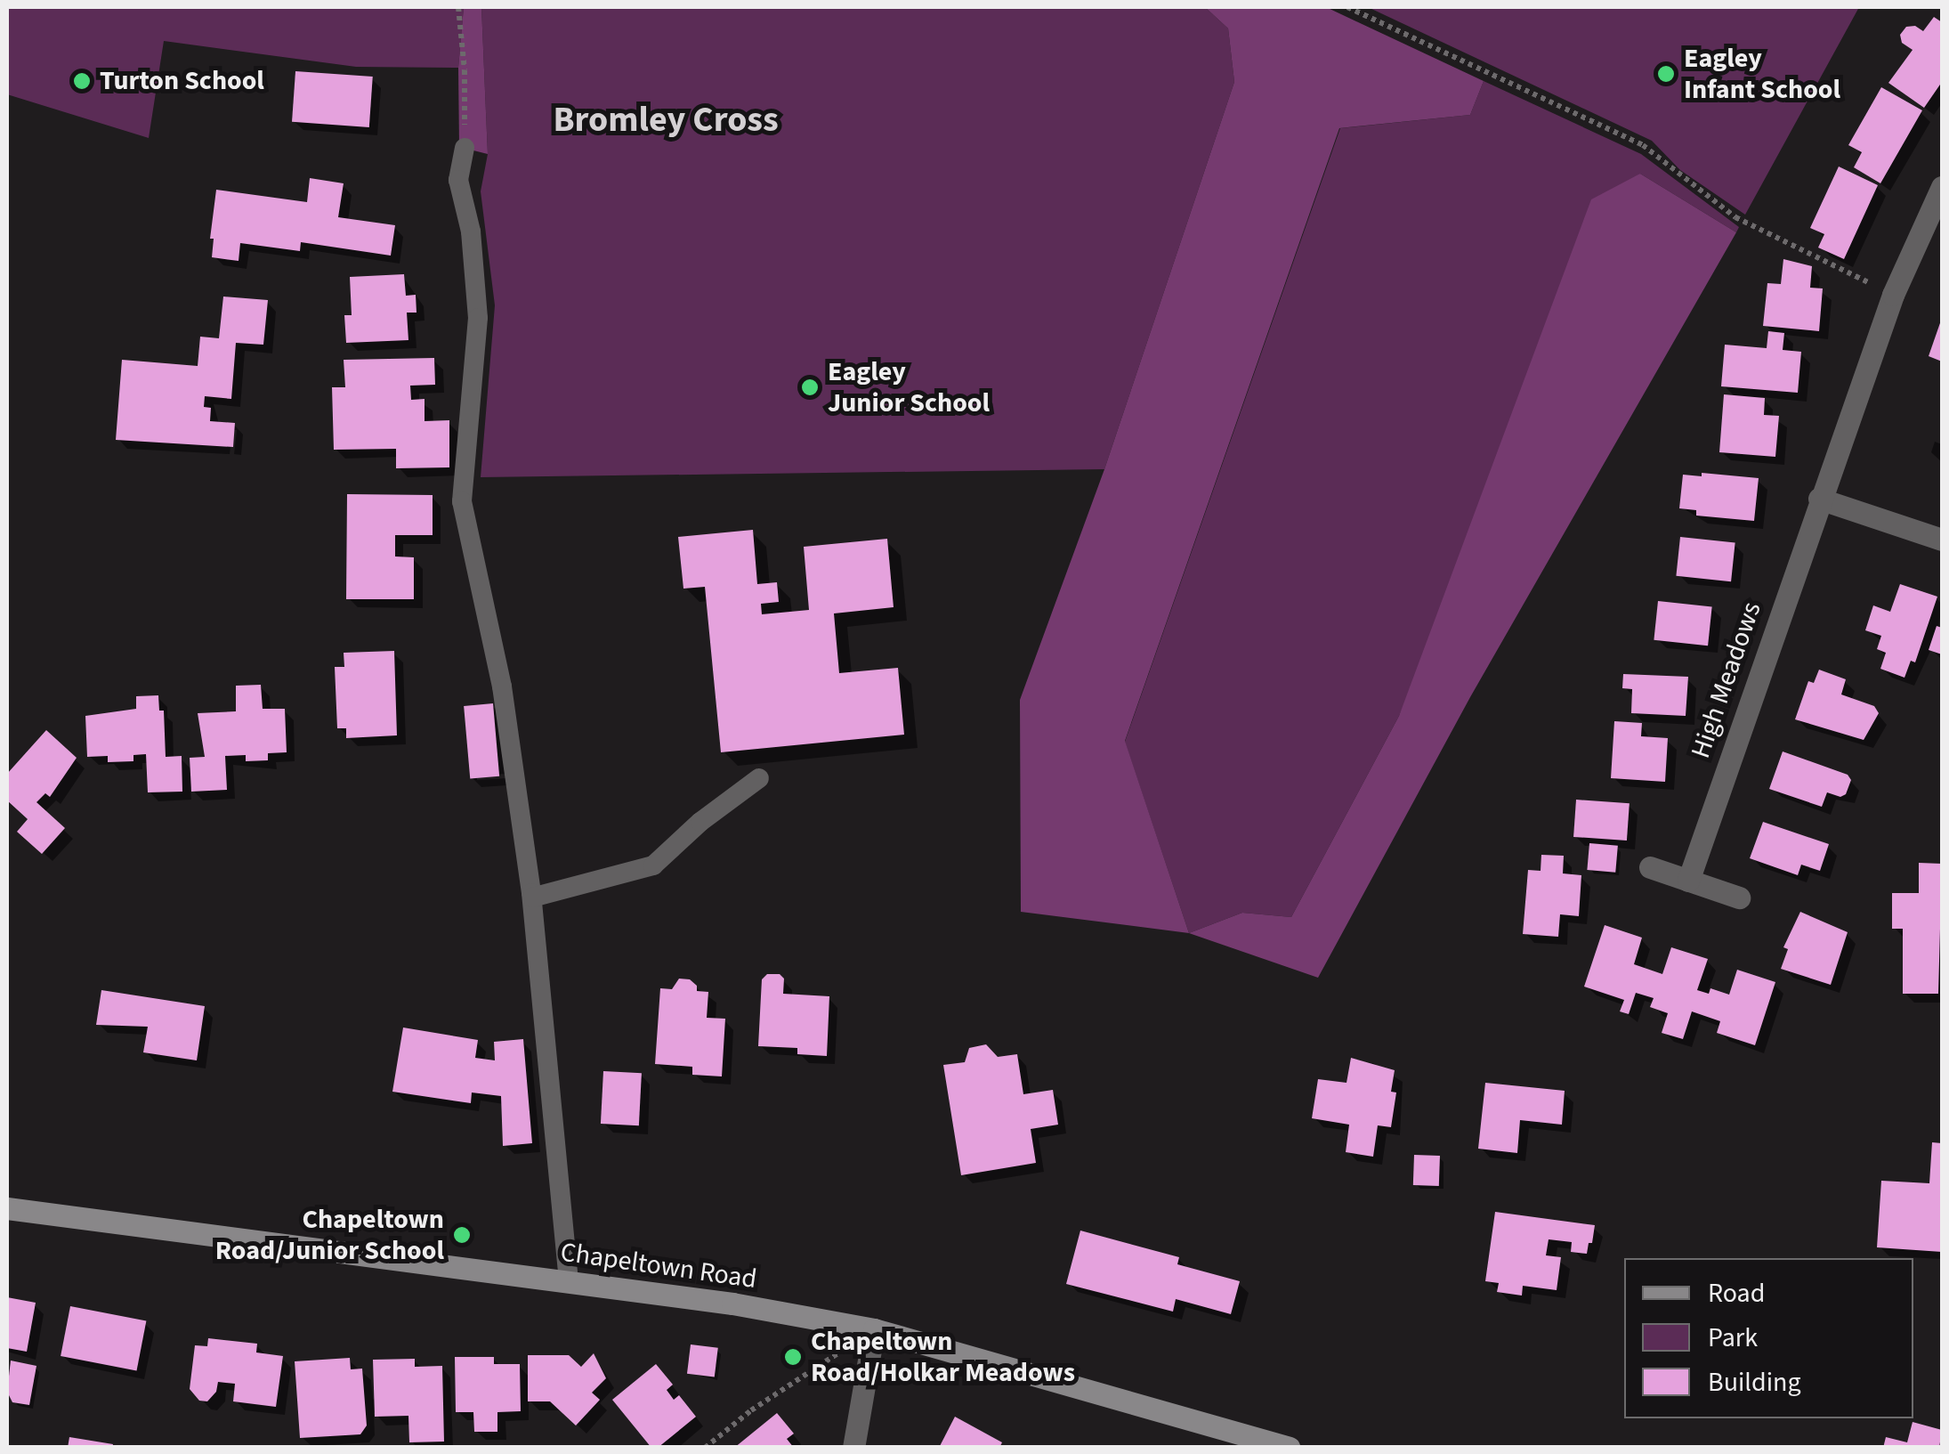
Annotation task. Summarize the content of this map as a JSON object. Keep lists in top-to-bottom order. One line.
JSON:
{"streets":{"main road":["Chapeltown Road"],"street":["High Meadows"]},"districts":["Bromley Cross"],"places":["Eagley Infant School","Turton School","Eagley Junior School","Chapeltown Road/Junior School","Chapeltown Road/Holkar Meadows"],"legend":["Road","Park","Building"]}
